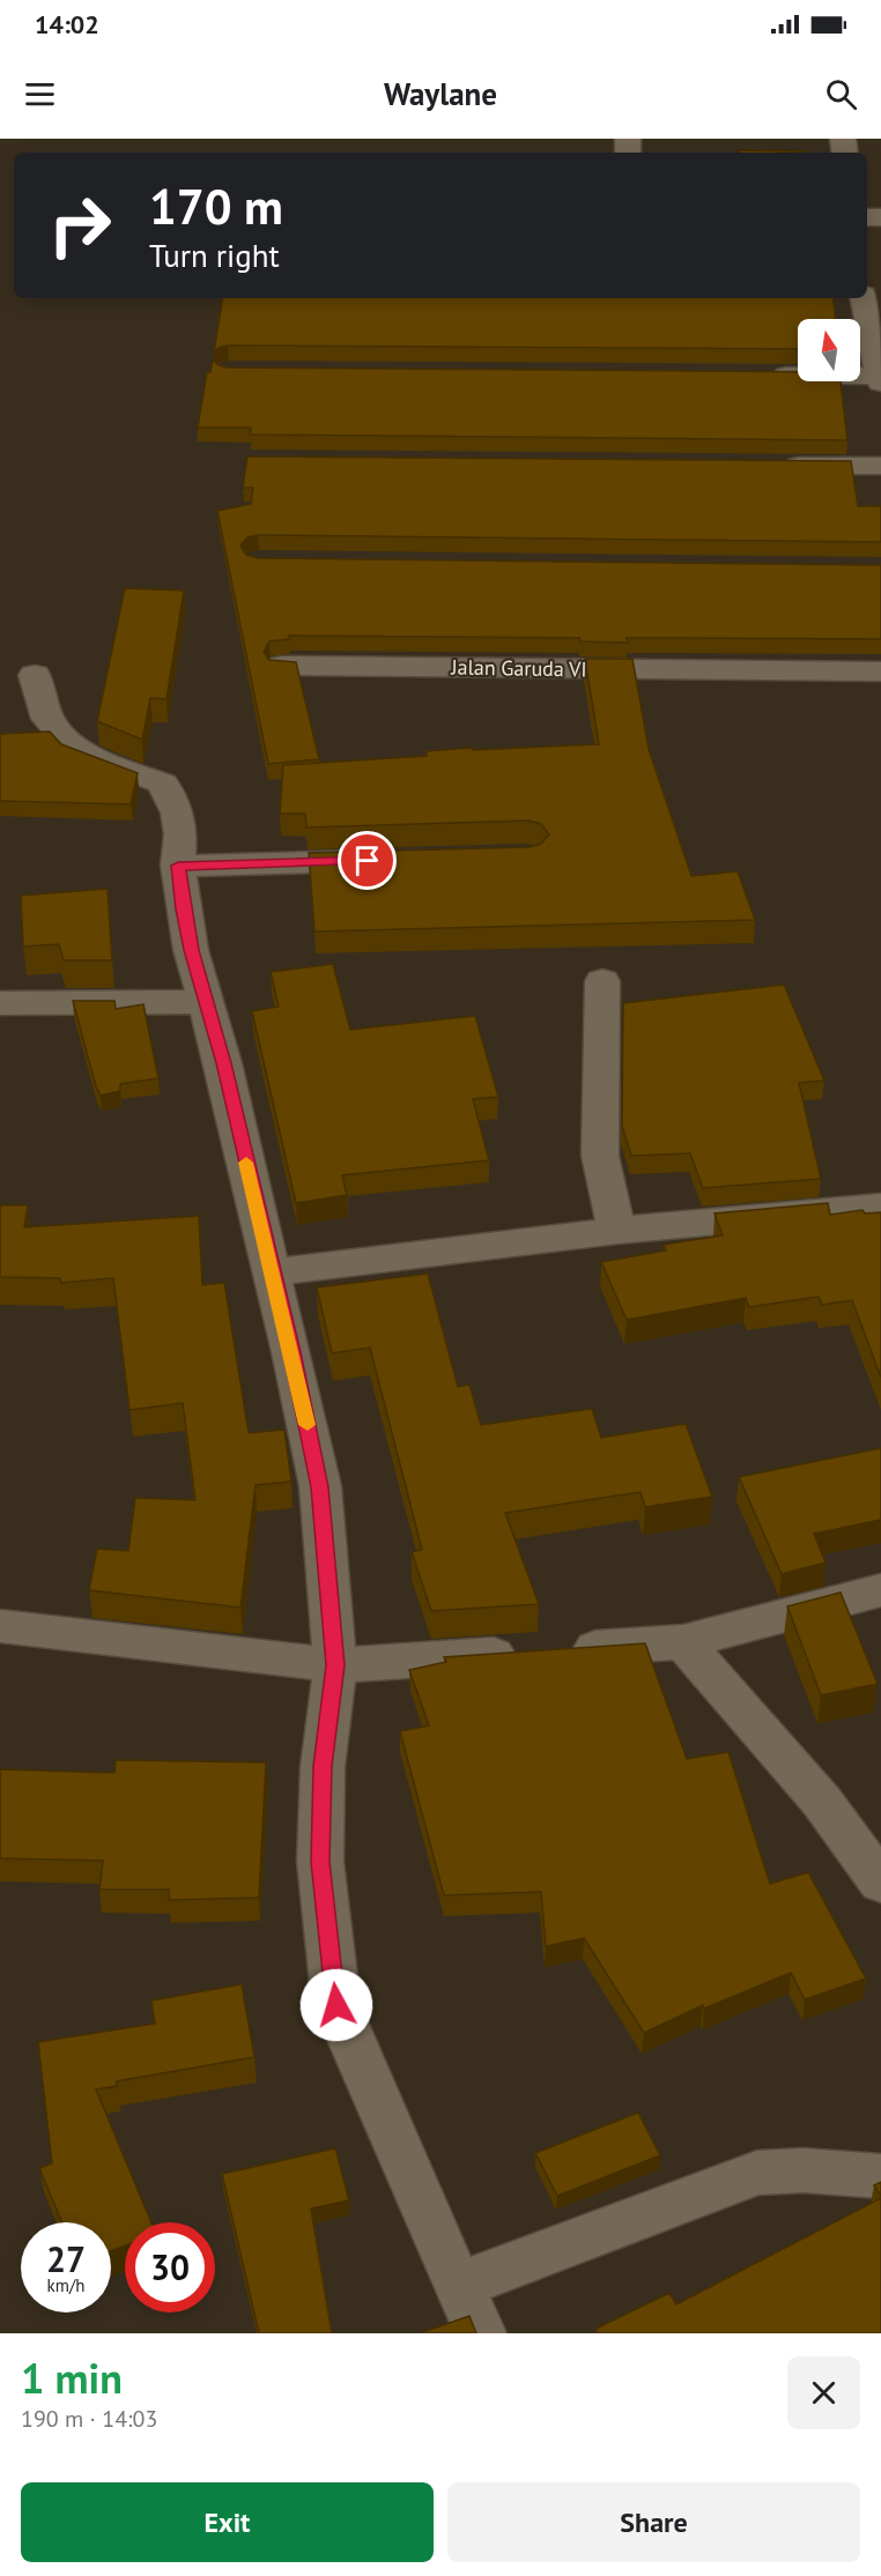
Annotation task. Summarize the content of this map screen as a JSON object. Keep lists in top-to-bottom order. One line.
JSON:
{"streets":{"street":["Jalan Garuda VI"]},"north":"top","page":{"status":"14:02","header":"Waylane","turn":["170 m","Turn right"],"speed":"27 km/h","limit":"30","heading":["1 min","190 m · 14:03"],"buttons":["Exit","Share"]}}
